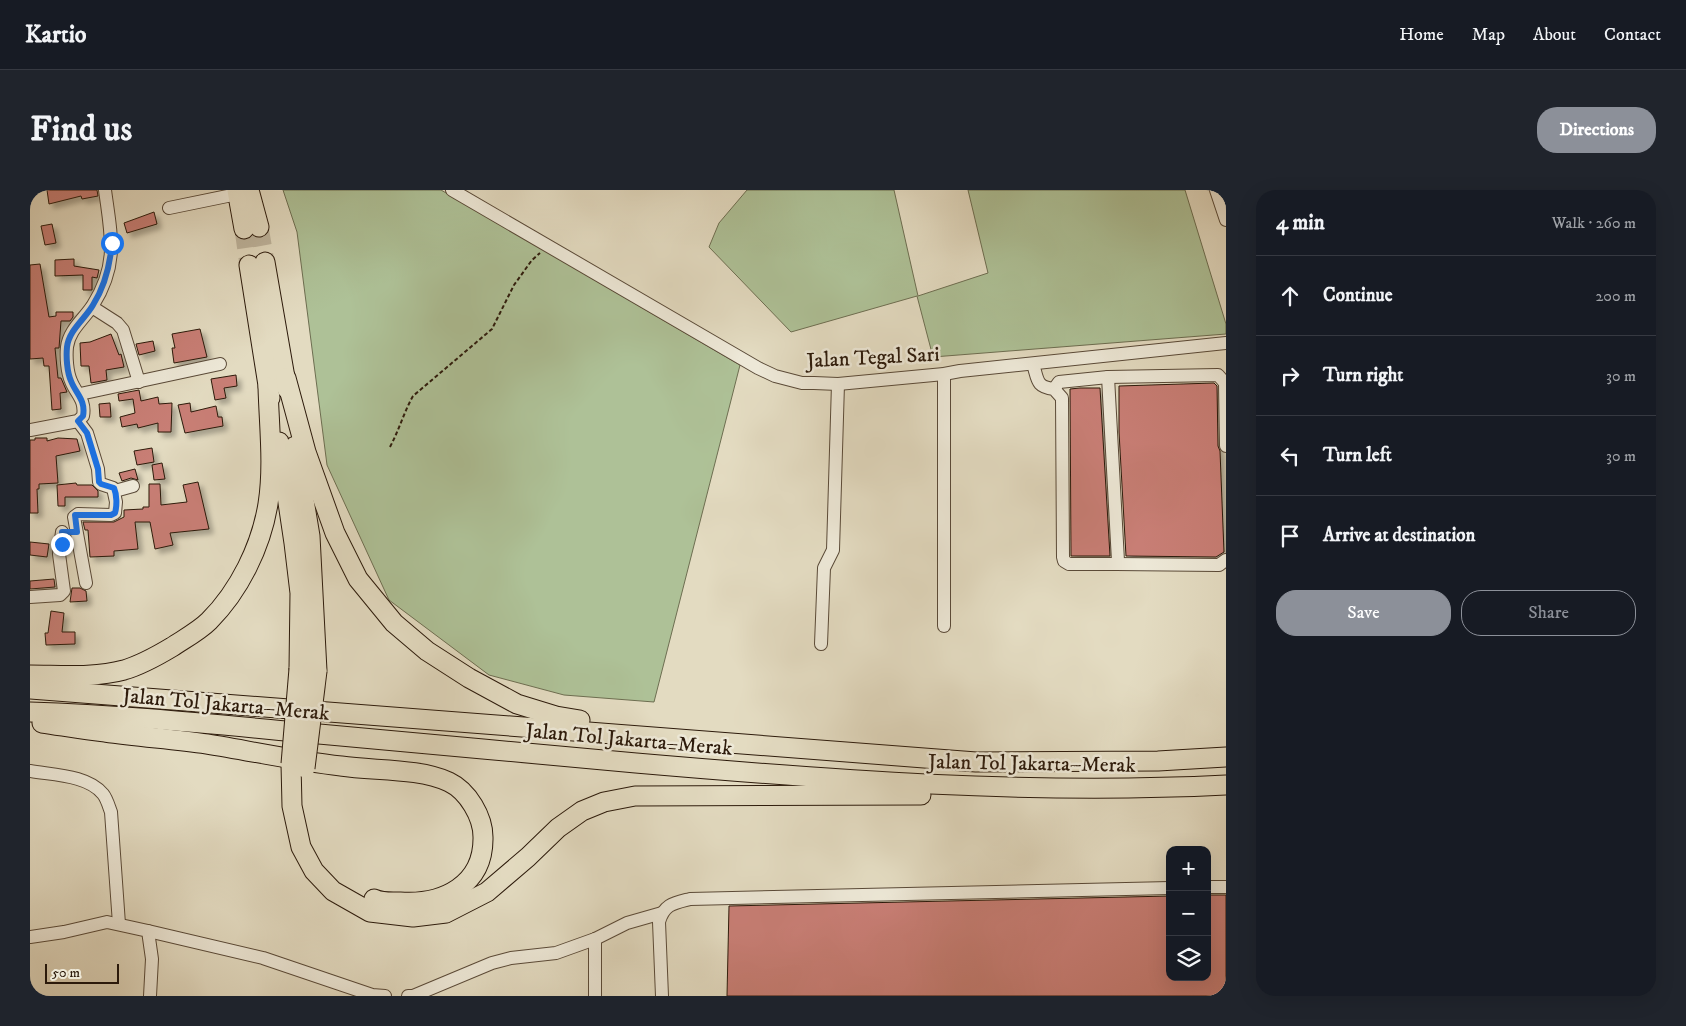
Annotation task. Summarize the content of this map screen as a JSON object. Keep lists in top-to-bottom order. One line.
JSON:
{"streets":{"highway":["Jalan Tol Jakarta–Merak"],"street":["Jalan Tegal Sari"]},"scale_bar":"50 m","page":{"header":"Kartio","nav":["Home","Map","About","Contact"],"buttons":["Directions",["Save","Share"]],"title":"Find us","heading":["4 min","Walk · 260 m"],"list":[["Continue","200 m"],["Turn right","30 m"],["Turn left","30 m"],"Arrive at destination"],"map_buttons":["+","−"],"scale":"50 m"}}
